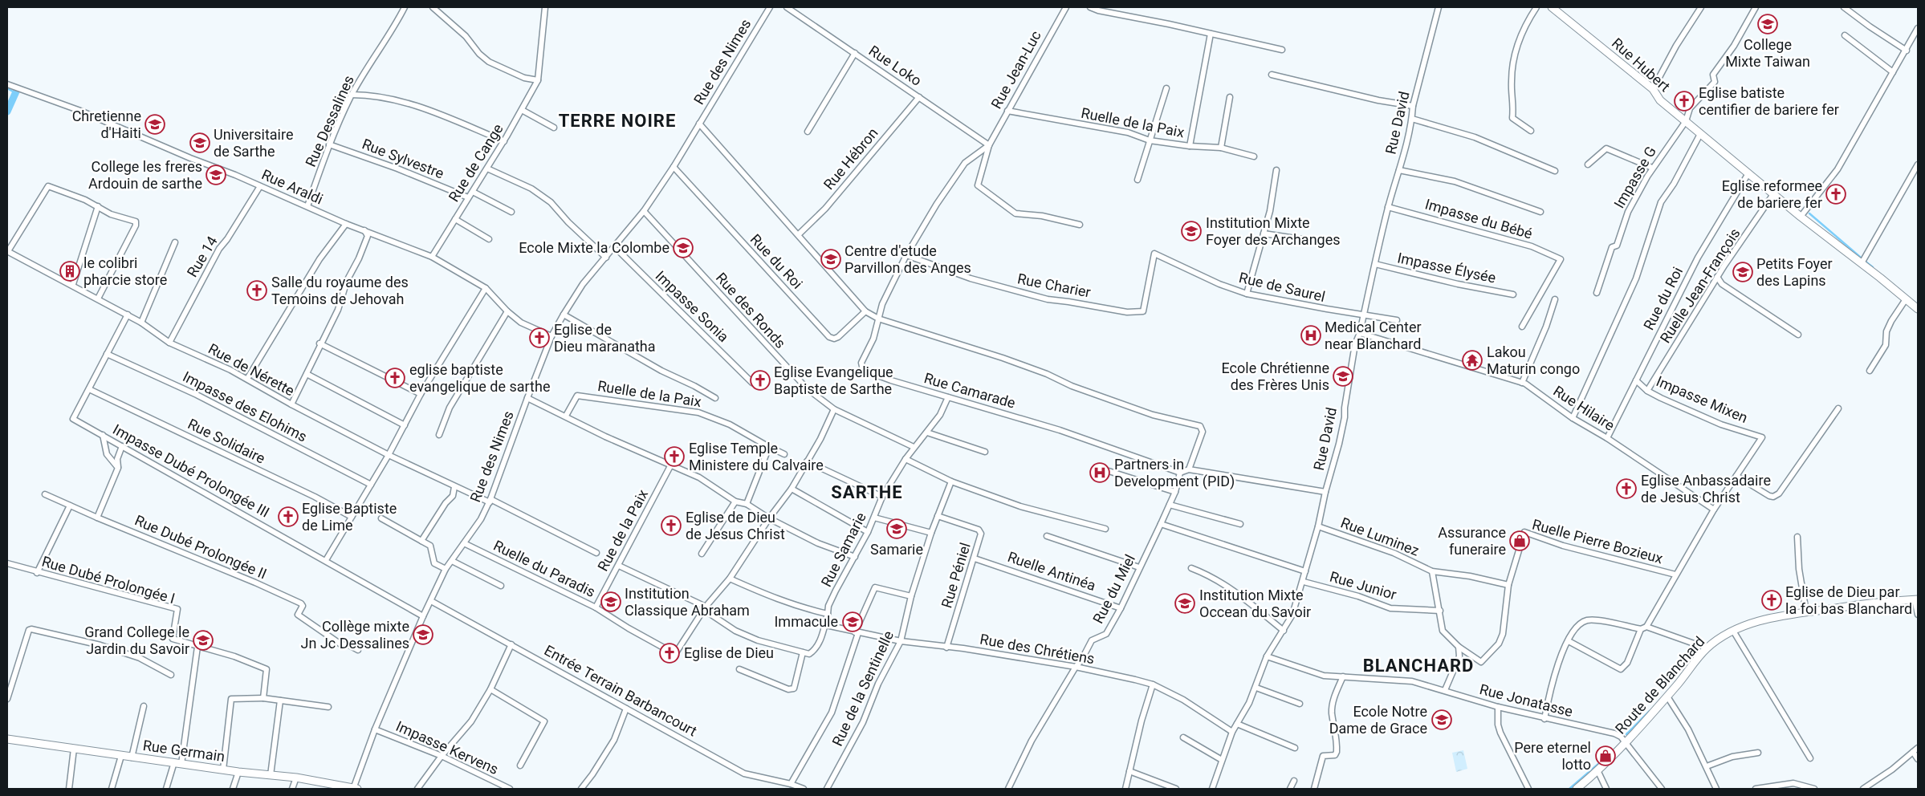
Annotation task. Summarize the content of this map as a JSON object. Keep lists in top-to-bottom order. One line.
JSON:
{"streets":{"street":["Rue des Nimes","Rue Hubert","Rue Loko","Rue Jean-Luc","Rue Dessalines","Ruelle de la Paix","Rue David","Rue Sylvestre","Rue Hébron","Rue de Cange","Impasse G","Rue Araldi","Impasse du Bébé","Rue 14","Rue du Roi","Impasse Élysée","Rue Charier","Ruelle Jean-François","Rue de Saurel","Impasse Sonia","Rue des Ronds","Rue de Nérette","Rue Camarade","Impasse Mixen","Impasse des Elohims","Rue Hilaire","Rue Solidaire","Impasse Dubé Prolongée III","Rue de la Paix","Rue Luminez","Ruelle Pierre Bozieux","Rue Dubé Prolongée II","Rue Samarie","Ruelle du Paradis","Ruelle Antinéa","Rue Péniel","Rue Dubé Prolongée I","Rue Junior","Rue du Miel","Rue des Chrétiens","Route de Blanchard","Rue de la Sentinelle","Entrée Terrain Barbancourt","Rue Jonatasse","Impasse Kervens","Rue Germain"]},"crossings":[["Rue des Nimes","Rue Araldi"],["Rue des Nimes","Rue du Roi"],["Rue des Nimes","Impasse Sonia"],["Rue des Nimes","Rue des Ronds"],["Rue des Nimes","Rue de Nérette"],["Rue des Nimes","Impasse Dubé Prolongée III"],["Rue des Nimes","Ruelle du Paradis"],["Rue des Nimes","Entrée Terrain Barbancourt"],["Rue des Nimes","Impasse Kervens"],["Rue des Nimes","Rue Germain"],["Rue Hubert","Impasse G"],["Rue Hubert","Rue du Roi"],["Rue Hubert","Ruelle Jean-François"],["Rue Loko","Rue Jean-Luc"],["Rue Loko","Rue Hébron"],["Rue Loko","Rue Camarade"],["Rue Jean-Luc","Ruelle de la Paix"],["Rue Jean-Luc","Rue Camarade"],["Rue Dessalines","Rue Sylvestre"],["Rue Dessalines","Rue Araldi"],["Rue David","Impasse du Bébé"],["Rue David","Impasse Élysée"],["Rue David","Rue de Saurel"],["Rue David","Rue Hilaire"],["Rue David","Rue Luminez"],["Rue David","Rue Junior"],["Rue David","Rue des Chrétiens"],["Rue David","Rue Jonatasse"],["Rue Sylvestre","Rue de Cange"],["Rue de Cange","Rue Araldi"],["Rue Araldi","Rue 14"],["Rue 14","Rue de Nérette"],["Rue du Roi","Impasse Mixen"],["Rue du Roi","Rue Hilaire"],["Rue Charier","Rue de Saurel"],["Rue Charier","Rue Camarade"],["Ruelle Jean-François","Impasse Mixen"],["Rue des Ronds","Rue Samarie"],["Rue Camarade","Rue Samarie"],["Rue Camarade","Rue du Miel"],["Rue Solidaire","Impasse Dubé Prolongée III"],["Rue de la Paix","Ruelle du Paradis"],["Rue Samarie","Rue des Chrétiens"],["Ruelle Antinéa","Rue Péniel"],["Ruelle Antinéa","Rue du Miel"],["Rue Péniel","Rue des Chrétiens"],["Rue Péniel","Rue de la Sentinelle"],["Rue du Miel","Rue des Chrétiens"],["Rue des Chrétiens","Rue de la Sentinelle"],["Route de Blanchard","Rue Jonatasse"]],"districts":["TERRE NOIRE","SARTHE","BLANCHARD"],"places":{"school or university":["College Mixte Taiwan","Chretienne d'Haiti","Universitaire de Sarthe","College les freres Ardouin de sarthe","Institution Mixte Foyer des Archanges","Ecole Mixte la Colombe","Centre d'etude Parvillon des Anges","Petits Foyer des Lapins","Ecole Chrétienne des Frères Unis","Samarie","Institution Classique Abraham","Institution Mixte Occean du Savoir","Immacule","Collège mixte Jn Jc Dessalines","Grand College le Jardin du Savoir","Ecole Notre Dame de Grace"],"church":["Eglise batiste centifier de bariere fer","Eglise reformee de bariere fer","Salle du royaume des Temoins de Jehovah","Eglise de Dieu maranatha","eglise baptiste evangelique de sarthe","Eglise Evangelique Baptiste de Sarthe","Eglise Temple Ministere du Calvaire","Eglise Anbassadaire de Jesus Christ","Eglise Baptiste de Lime","Eglise de Dieu de Jesus Christ","Eglise de Dieu par la foi bas Blanchard","Eglise de Dieu"],"building":["le colibri pharcie store"],"hospital":["Medical Center near Blanchard","Partners in Development (PID)"],"temple":["Lakou Maturin congo"],"shop":["Assurance funeraire","Pere eternel lotto"]}}
